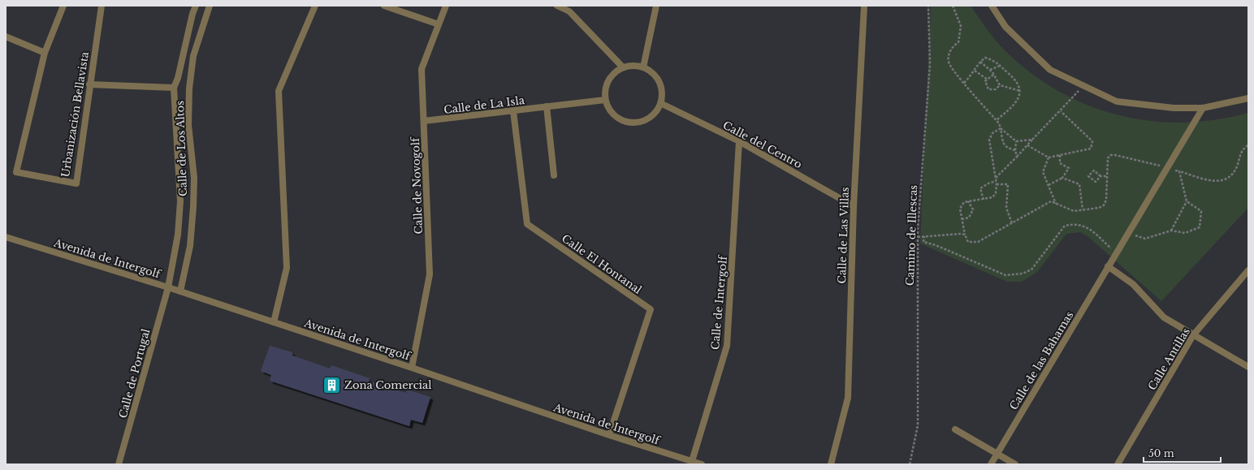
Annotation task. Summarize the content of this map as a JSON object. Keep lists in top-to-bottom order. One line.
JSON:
{"streets":{"street":["Calle de La Isla","Urbanización Bellavista","Calle del Centro","Calle de Los Altos","Calle de Novogolf","Calle de Las Villas","Avenida de Intergolf","Calle El Hontanal","Calle de Intergolf","Calle Antillas","Calle de las Bahamas","Calle de Portugal"],"path":["Camino de Illescas"]},"crossings":[["Calle de La Isla","Calle del Centro"],["Calle de La Isla","Calle de Novogolf"],["Calle de La Isla","Calle El Hontanal"],["Calle del Centro","Calle de Las Villas"],["Calle del Centro","Calle de Intergolf"],["Calle de Los Altos","Avenida de Intergolf"],["Calle de Los Altos","Calle de Portugal"],["Calle de Novogolf","Avenida de Intergolf"],["Avenida de Intergolf","Calle El Hontanal"],["Avenida de Intergolf","Calle de Intergolf"],["Avenida de Intergolf","Calle de Portugal"]],"places":{"building":["Zona Comercial"]},"scale_bar":"50 m"}
